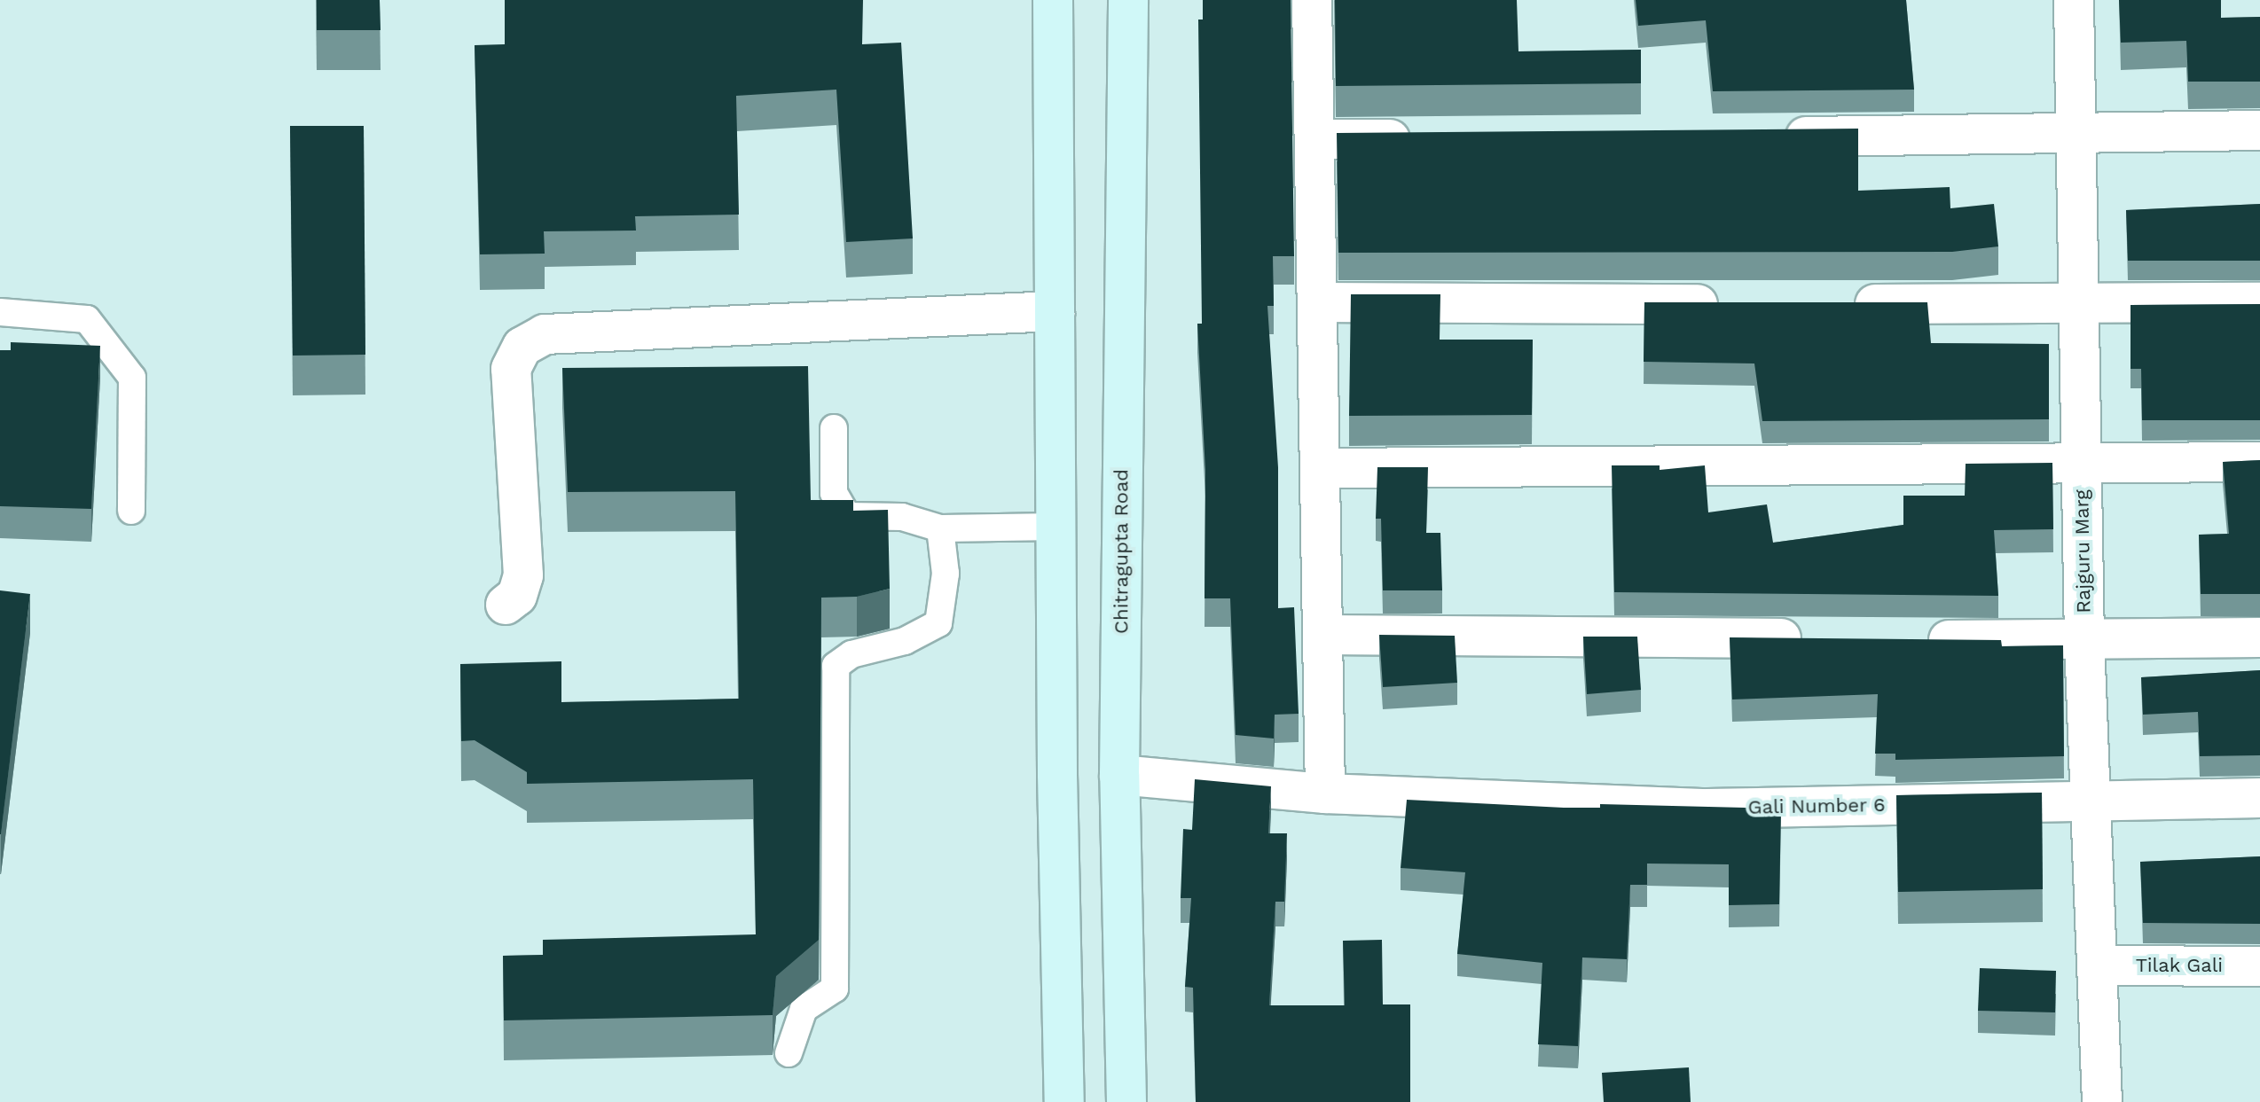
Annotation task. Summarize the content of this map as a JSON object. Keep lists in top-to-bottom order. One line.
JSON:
{"streets":{"street":["Chitragupta Road","Rajguru Marg","Gali Number 6","Tilak Gali"]},"crossings":[["Chitragupta Road","Gali Number 6"],["Rajguru Marg","Gali Number 6"],["Rajguru Marg","Tilak Gali"]]}
